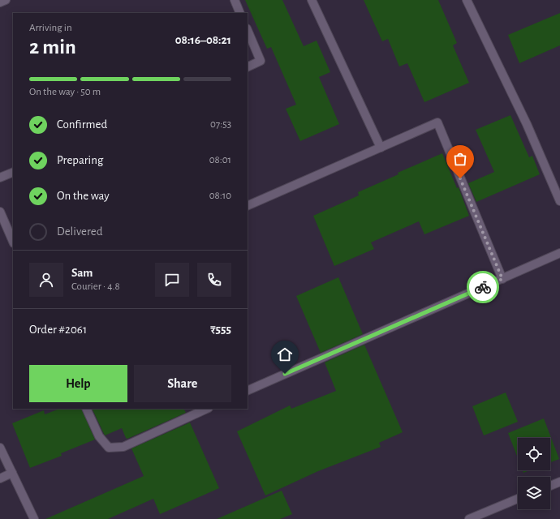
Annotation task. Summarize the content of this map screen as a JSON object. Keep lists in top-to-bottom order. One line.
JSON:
{"page":{"heading":["2 min","Arriving in","08:16–08:21"],"panel":["Sam","Courier · 4.8","Order #2061","₹555"],"bar":"On the way · 50 m","list":[["Confirmed","07:53"],["Preparing","08:01"],["On the way","08:10"],"Delivered"],"buttons":["Help","Share"]}}
